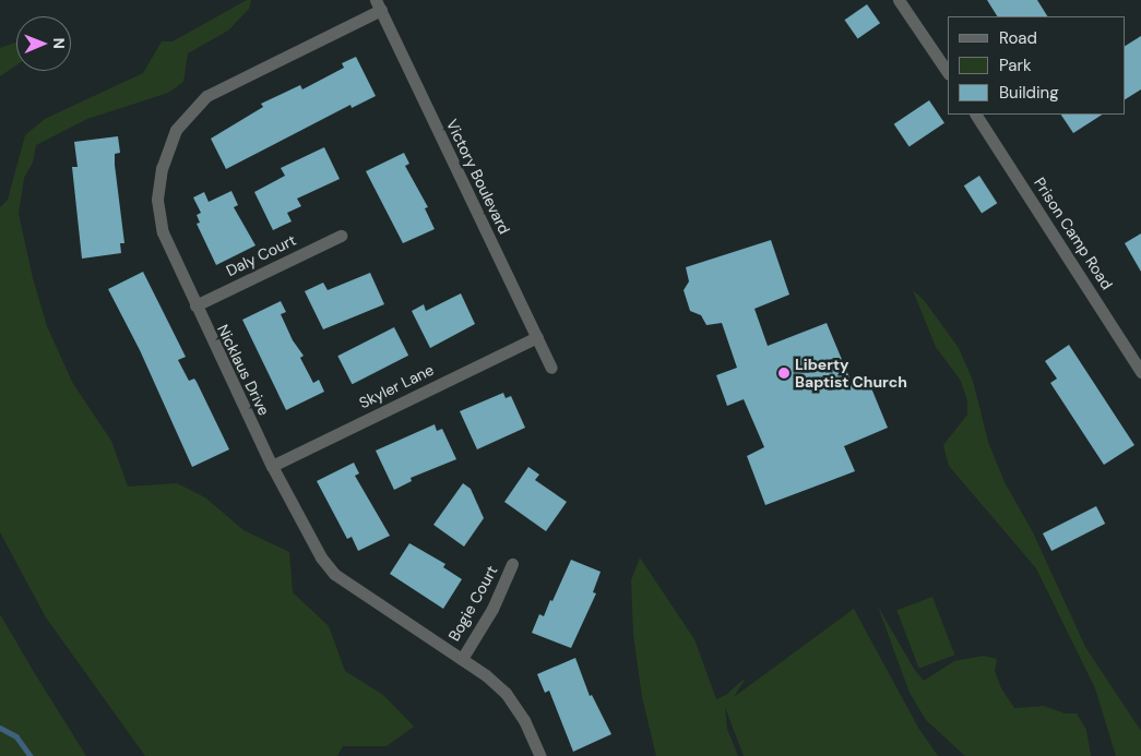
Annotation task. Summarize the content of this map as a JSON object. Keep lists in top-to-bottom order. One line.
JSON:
{"streets":{"street":["Victory Boulevard","Prison Camp Road","Daly Court","Nicklaus Drive","Skyler Lane","Bogie Court"]},"crossings":[["Victory Boulevard","Nicklaus Drive"],["Victory Boulevard","Skyler Lane"],["Daly Court","Nicklaus Drive"],["Nicklaus Drive","Skyler Lane"],["Nicklaus Drive","Bogie Court"]],"places":["Liberty Baptist Church"],"legend":["Road","Park","Building"],"north":"right"}
